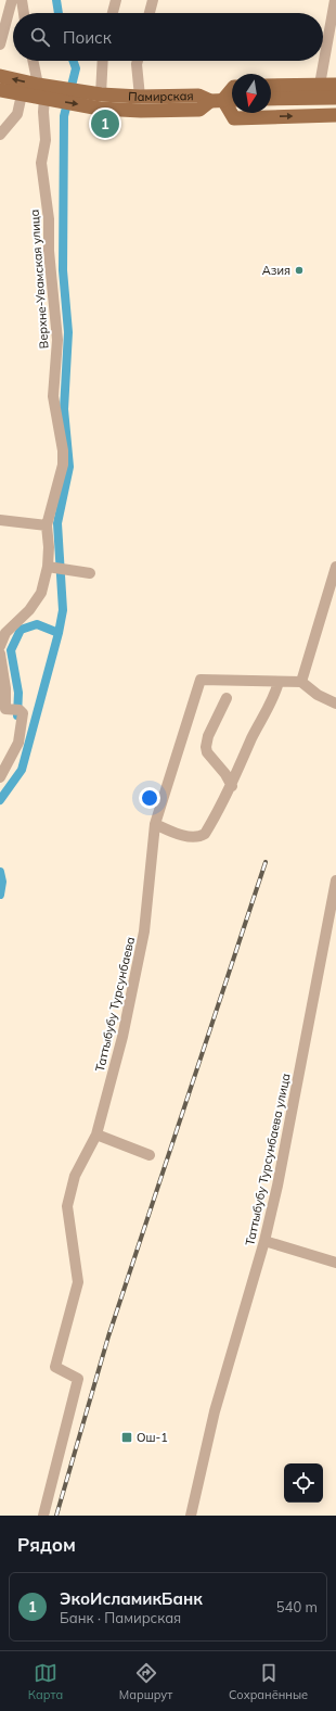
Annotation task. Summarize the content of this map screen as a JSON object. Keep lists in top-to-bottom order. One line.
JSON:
{"streets":{"main road":["Памирская"],"street":["Верхне-Увамская улица","Таттыбубу Турсунбаева","Таттыбубу Турсунбаева улица"]},"crossings":[["Памирская","Верхне-Увамская улица"]],"places":{"other":["Азия"],"transit":["Ош-1"]},"north":"bottom","page":{"search":"Поиск","pins":"1","heading":"Рядом","list":[{"mark":"1","name":"ЭкоИсламикБанк","note":"Банк · Памирская","value":"540 m"}],"nav":["Карта","Маршрут","Сохранённые"]}}
